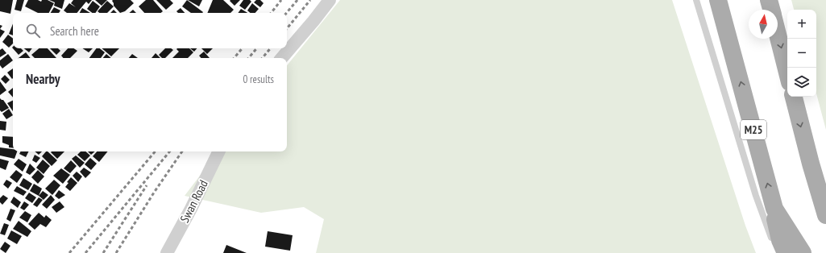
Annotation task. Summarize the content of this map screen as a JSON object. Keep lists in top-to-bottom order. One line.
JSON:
{"streets":{"main road":["M25"],"street":["Swan Road"]},"north":"top","page":{"map_buttons":["+","−"],"search":"Search here","heading":["Nearby","0 results"]}}
